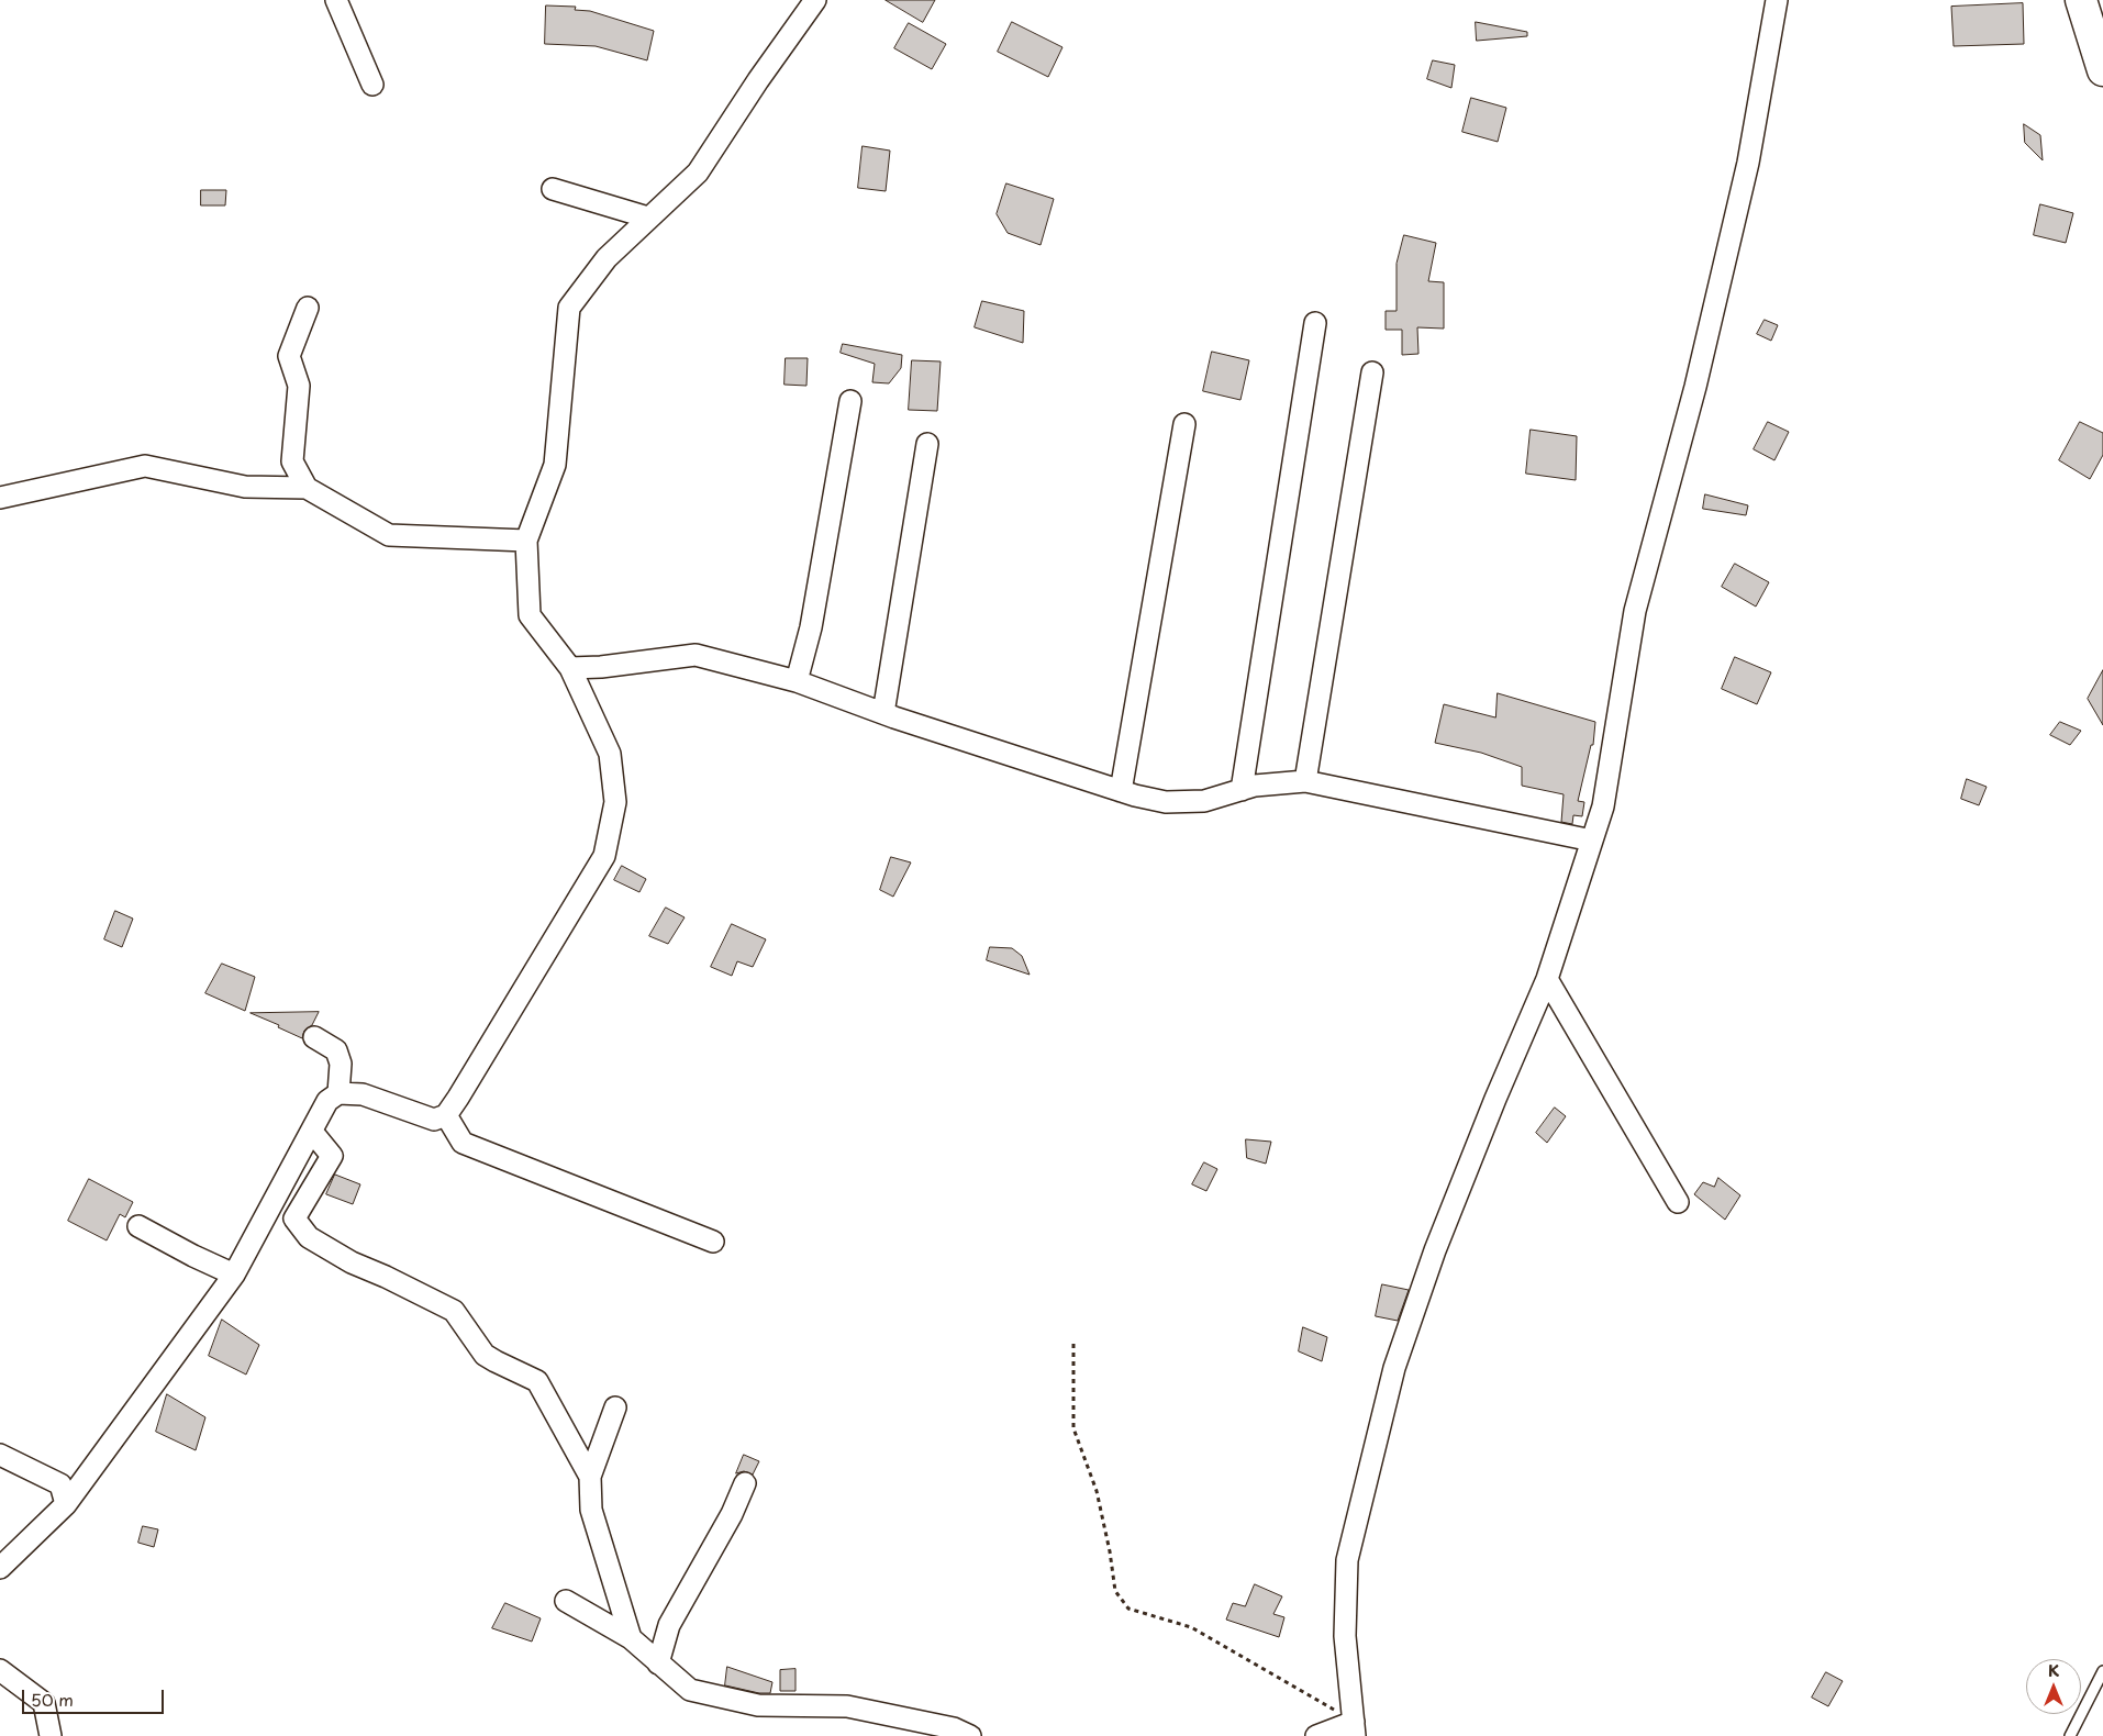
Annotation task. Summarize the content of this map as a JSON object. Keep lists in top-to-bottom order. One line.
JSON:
{"scale_bar":"50 m","north":"top"}
